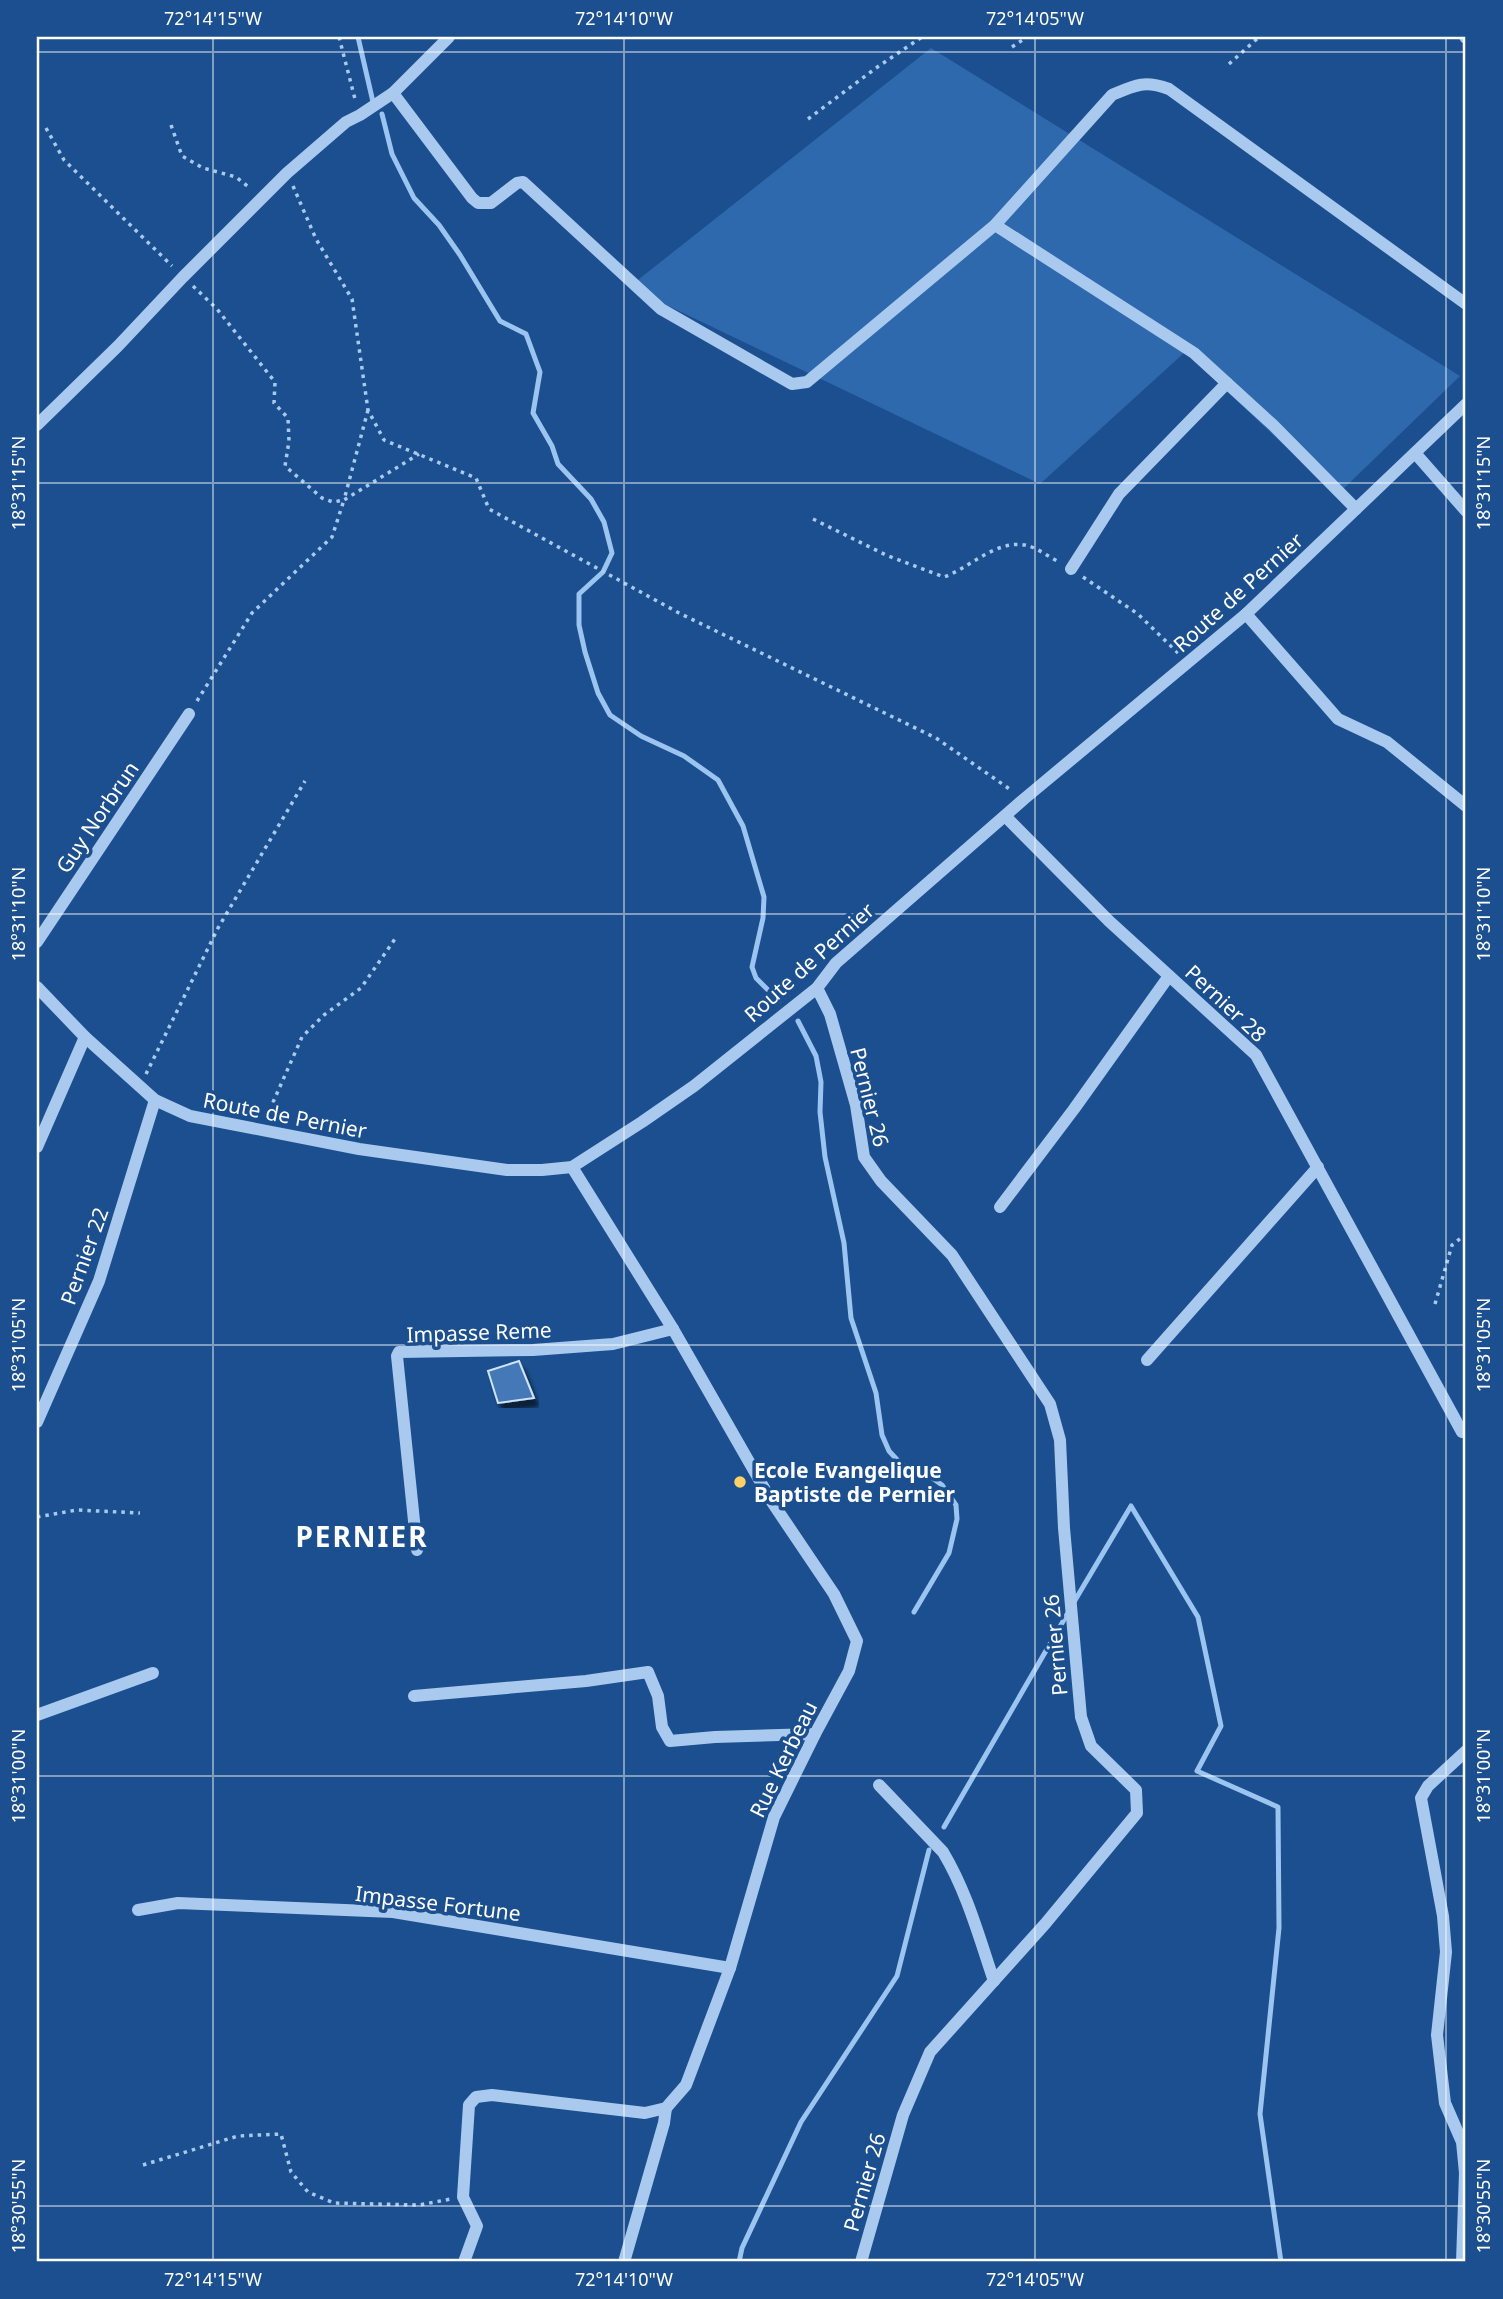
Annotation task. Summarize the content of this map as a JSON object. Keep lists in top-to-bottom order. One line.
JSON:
{"streets":{"street":["Route de Pernier","Guy Norbrun","Pernier 28","Pernier 26","Pernier 22","Impasse Reme","Rue Kerbeau","Impasse Fortune"]},"crossings":[["Route de Pernier","Pernier 28"],["Route de Pernier","Pernier 26"],["Route de Pernier","Pernier 22"],["Route de Pernier","Rue Kerbeau"],["Impasse Reme","Rue Kerbeau"],["Rue Kerbeau","Impasse Fortune"]],"districts":["PERNIER"],"places":["Ecole Evangelique Baptiste de Pernier"],"coordinates":["72°14'15\"W","72°14'10\"W","72°14'05\"W","18°31'15\"N","18°31'10\"N","18°31'05\"N","18°31'00\"N","18°30'55\"N"]}
